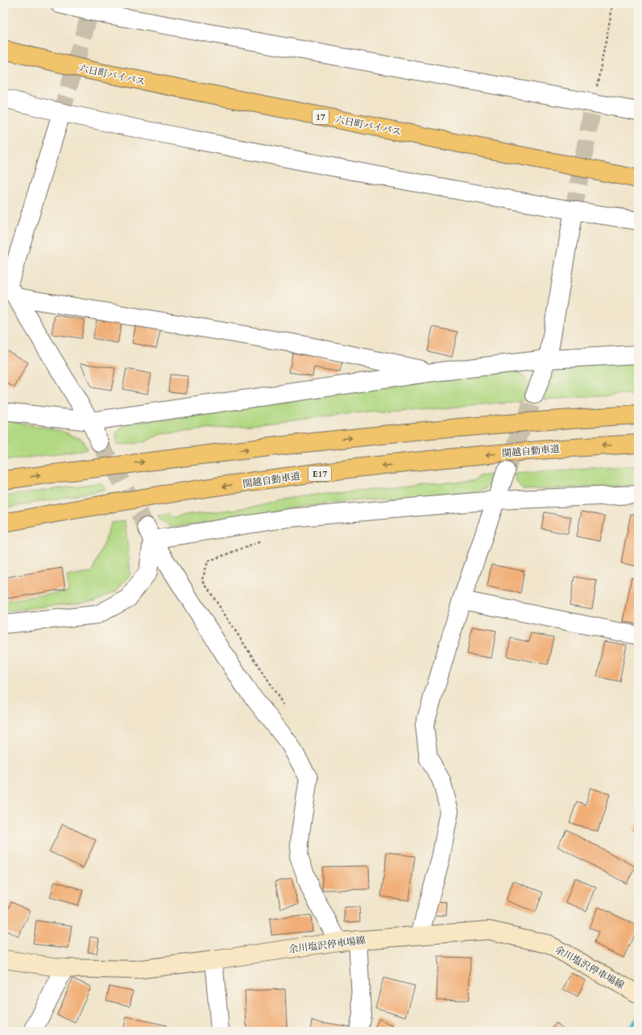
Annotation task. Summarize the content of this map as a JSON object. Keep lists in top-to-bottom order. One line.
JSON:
{"streets":{"highway":["六日町バイパス","17","関越自動車道","E17"],"main road":["余川塩沢停車場線"]}}
